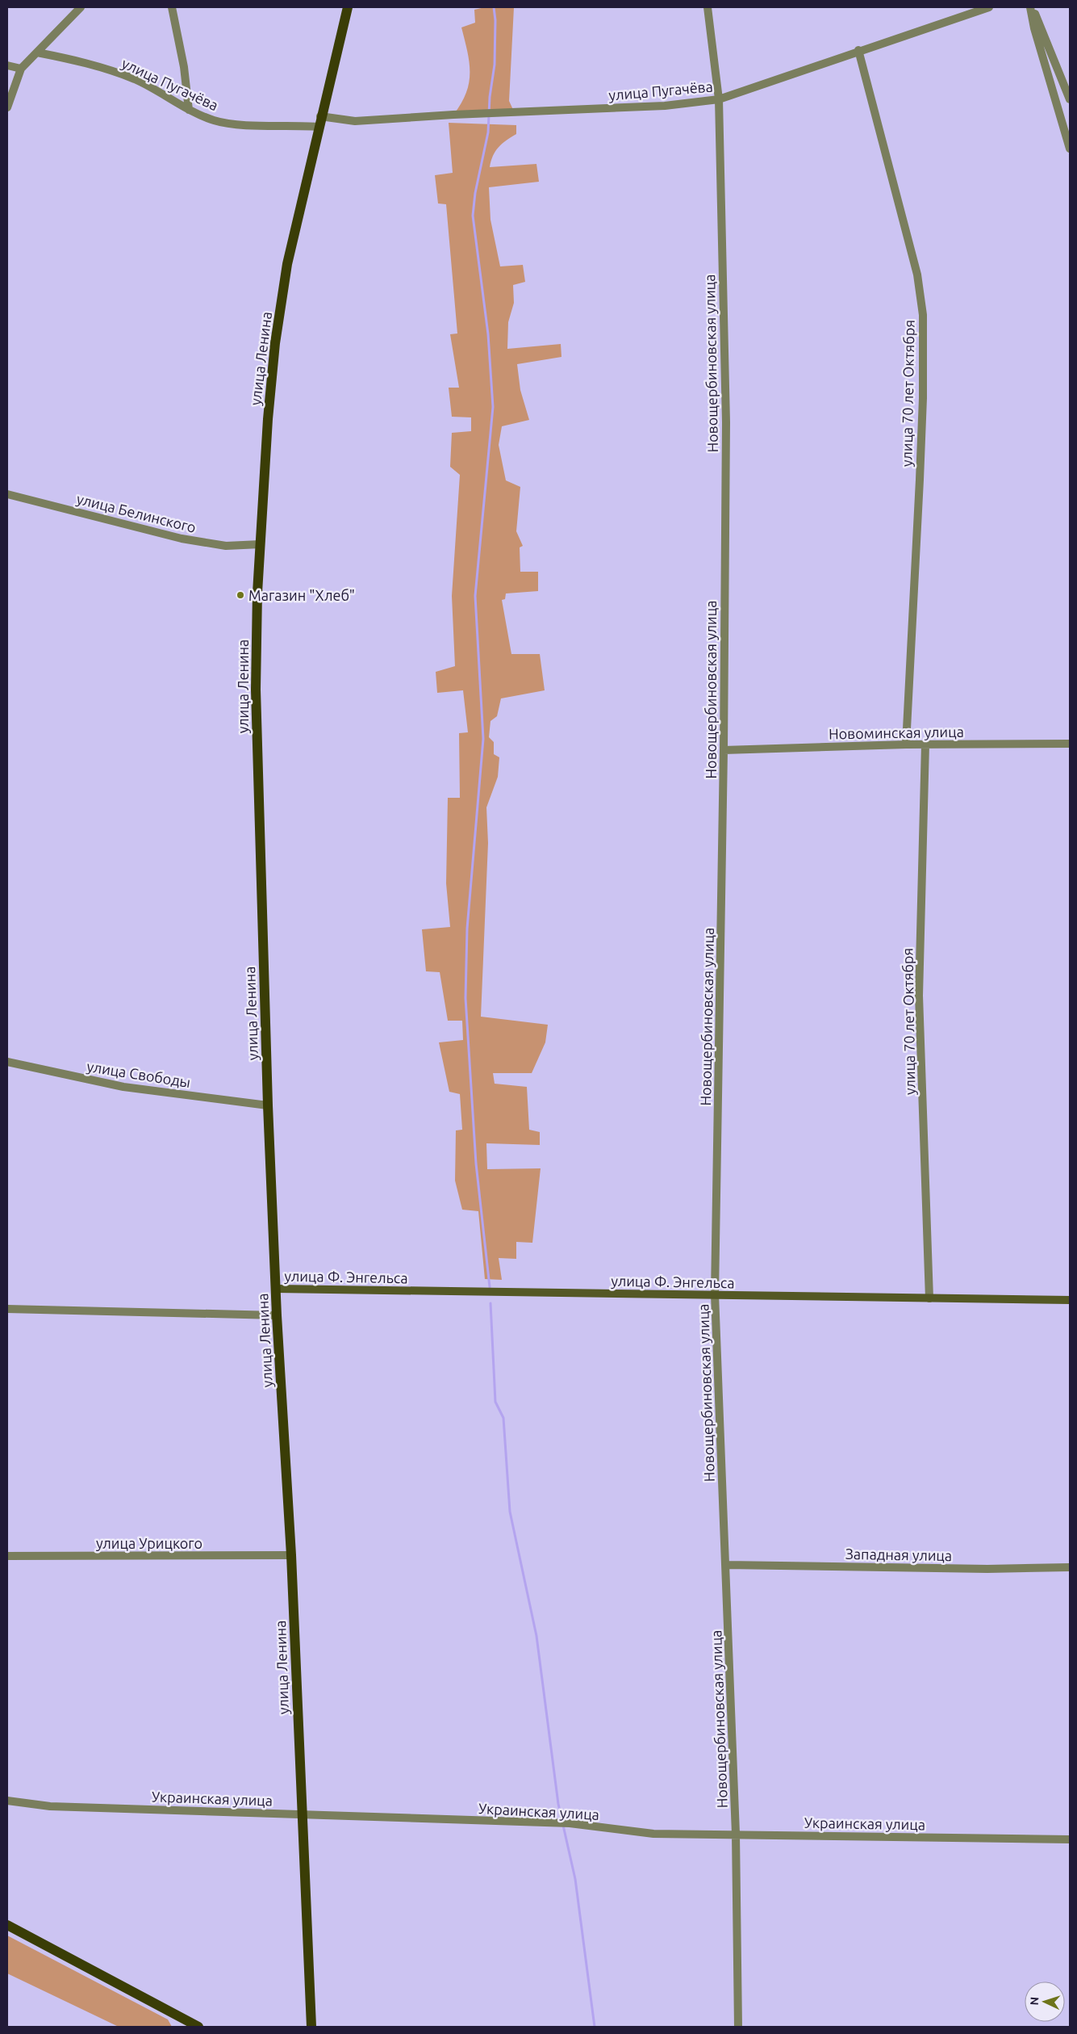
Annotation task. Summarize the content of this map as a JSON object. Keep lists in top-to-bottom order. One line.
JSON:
{"streets":{"main road":["улица Ленина","улица Ф. Энгельса"],"street":["улица Пугачёва","Новощербиновская улица","улица 70 лет Октября","улица Белинского","Новоминская улица","улица Свободы","улица Урицкого","Западная улица","Украинская улица"]},"crossings":[["улица Пугачёва","улица Ленина"],["улица Пугачёва","Новощербиновская улица"],["улица Пугачёва","улица 70 лет Октября"],["улица Ленина","улица Белинского"],["улица Ленина","улица Свободы"],["улица Ленина","улица Ф. Энгельса"],["улица Ленина","улица Урицкого"],["улица Ленина","Украинская улица"],["Новощербиновская улица","Новоминская улица"],["Новощербиновская улица","улица Ф. Энгельса"],["Новощербиновская улица","Западная улица"],["Новощербиновская улица","Украинская улица"],["улица 70 лет Октября","Новоминская улица"],["улица 70 лет Октября","улица Ф. Энгельса"]],"places":["Магазин \"Хлеб\""],"north":"left"}
